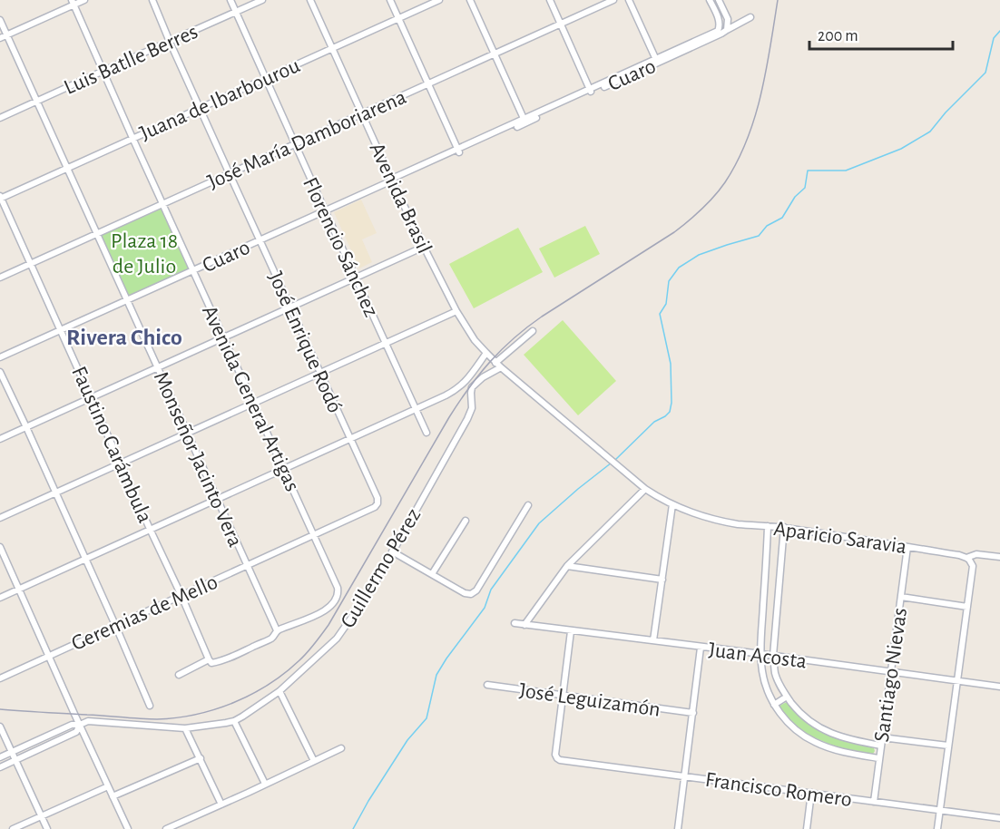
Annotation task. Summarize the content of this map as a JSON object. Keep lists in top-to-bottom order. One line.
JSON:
{"streets":{"street":["Luis Batlle Berres","Cuaro","Juana de Ibarbourou","José María Damboriarena","Avenida Brasil","Florencio Sánchez","José Enrique Rodó","Avenida General Artigas","Faustino Carámbula","Monseñor Jacinto Vera","Aparicio Saravia","Guillermo Pérez","Geremias de Mello","Juan Acosta","Santiago Nievas","José Leguizamón","Francisco Romero"]},"crossings":[["Luis Batlle Berres","Florencio Sánchez"],["Luis Batlle Berres","José Enrique Rodó"],["Luis Batlle Berres","Avenida General Artigas"],["Luis Batlle Berres","Monseñor Jacinto Vera"],["Cuaro","Avenida Brasil"],["Cuaro","Florencio Sánchez"],["Cuaro","José Enrique Rodó"],["Cuaro","Avenida General Artigas"],["Cuaro","Faustino Carámbula"],["Cuaro","Monseñor Jacinto Vera"],["Juana de Ibarbourou","Avenida Brasil"],["Juana de Ibarbourou","Florencio Sánchez"],["Juana de Ibarbourou","José Enrique Rodó"],["Juana de Ibarbourou","Avenida General Artigas"],["Juana de Ibarbourou","Faustino Carámbula"],["Juana de Ibarbourou","Monseñor Jacinto Vera"],["José María Damboriarena","Avenida Brasil"],["José María Damboriarena","Florencio Sánchez"],["José María Damboriarena","José Enrique Rodó"],["José María Damboriarena","Avenida General Artigas"],["José María Damboriarena","Faustino Carámbula"],["José María Damboriarena","Monseñor Jacinto Vera"],["Avenida Brasil","Aparicio Saravia"],["José Enrique Rodó","Geremias de Mello"],["Avenida General Artigas","Monseñor Jacinto Vera"],["Avenida General Artigas","Geremias de Mello"],["Faustino Carámbula","Geremias de Mello"],["Monseñor Jacinto Vera","Geremias de Mello"],["Aparicio Saravia","Guillermo Pérez"],["Aparicio Saravia","Santiago Nievas"],["Juan Acosta","Santiago Nievas"],["Santiago Nievas","Francisco Romero"],["José Leguizamón","Francisco Romero"]],"districts":["Rivera Chico"],"parks":["Plaza 18 de Julio"],"scale_bar":"200 m"}
